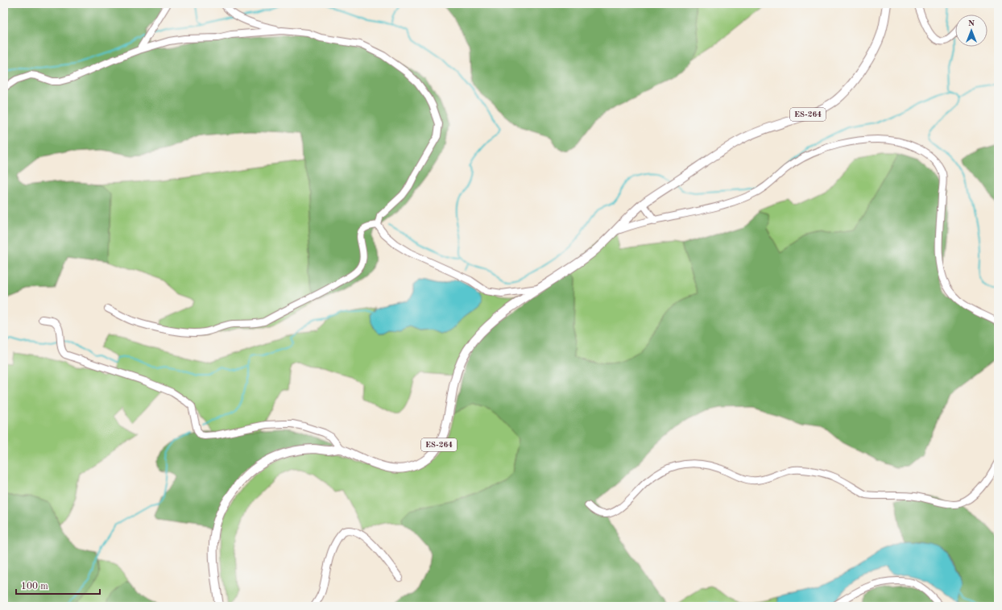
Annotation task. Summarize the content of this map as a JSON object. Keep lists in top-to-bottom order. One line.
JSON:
{"streets":{"main road":["ES-264"]},"scale_bar":"100 m","north":"top"}
